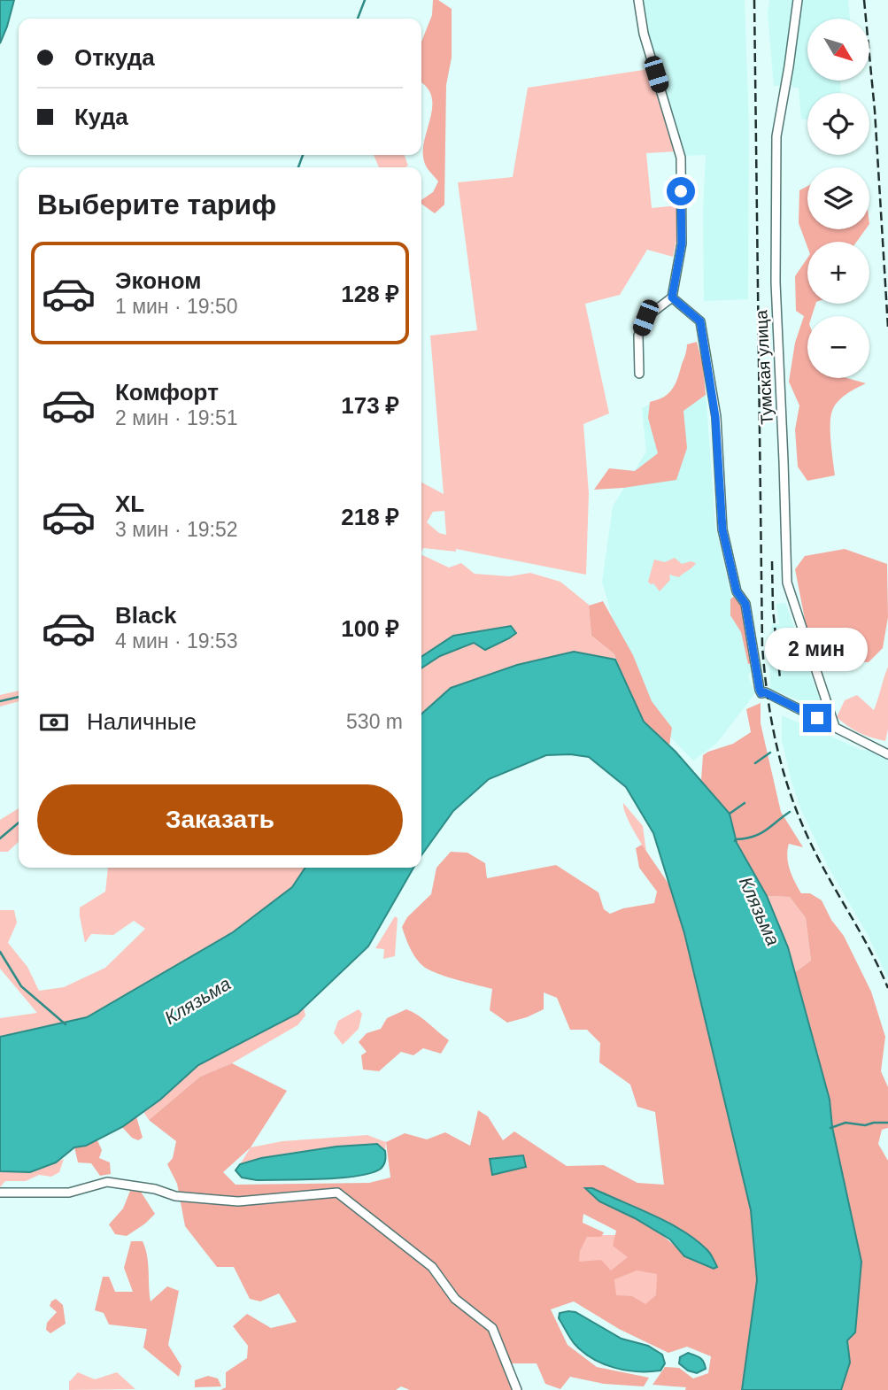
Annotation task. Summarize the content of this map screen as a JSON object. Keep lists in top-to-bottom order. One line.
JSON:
{"streets":{"street":["Тумская улица"]},"water":["Клязьма"],"north":"bottom right","page":{"map_buttons":["+","−"],"banner":["Откуда","Куда"],"heading":"Выберите тариф","list":[{"name":"Эконом","note":"1 мин · 19:50","value":"128 ₽"},{"name":"Комфорт","note":"2 мин · 19:51","value":"173 ₽"},{"name":"XL","note":"3 мин · 19:52","value":"218 ₽"},{"name":"Black","note":"4 мин · 19:53","value":"100 ₽"}],"bubble":"2 мин","pay":["Наличные","530 m"],"buttons":"Заказать"}}
